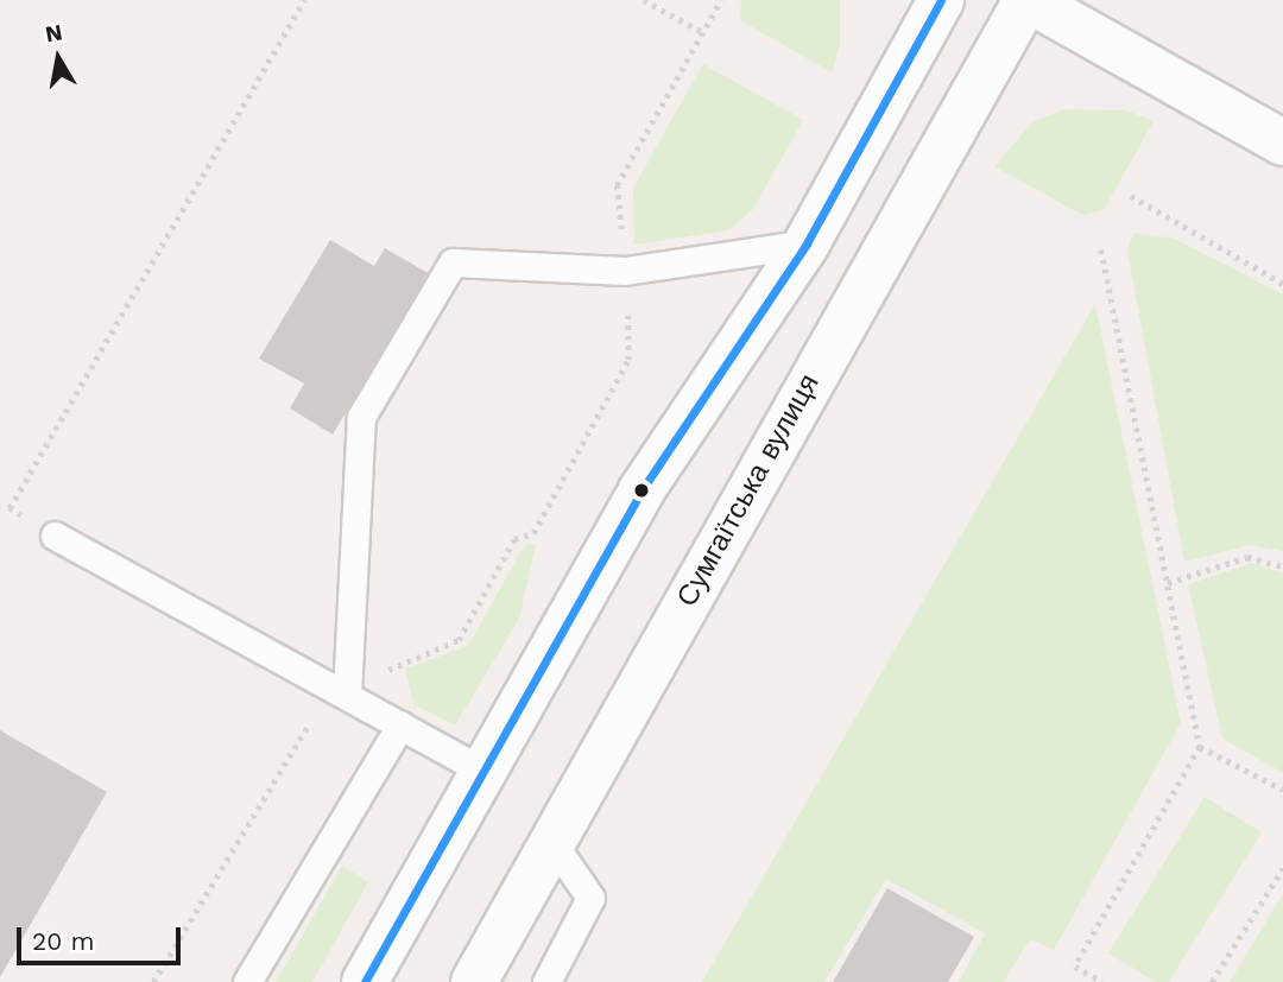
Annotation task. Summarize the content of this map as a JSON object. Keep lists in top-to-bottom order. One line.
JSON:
{"streets":{"main road":["Сумгаїтська вулиця"]},"scale_bar":"20 m","north":"top"}
